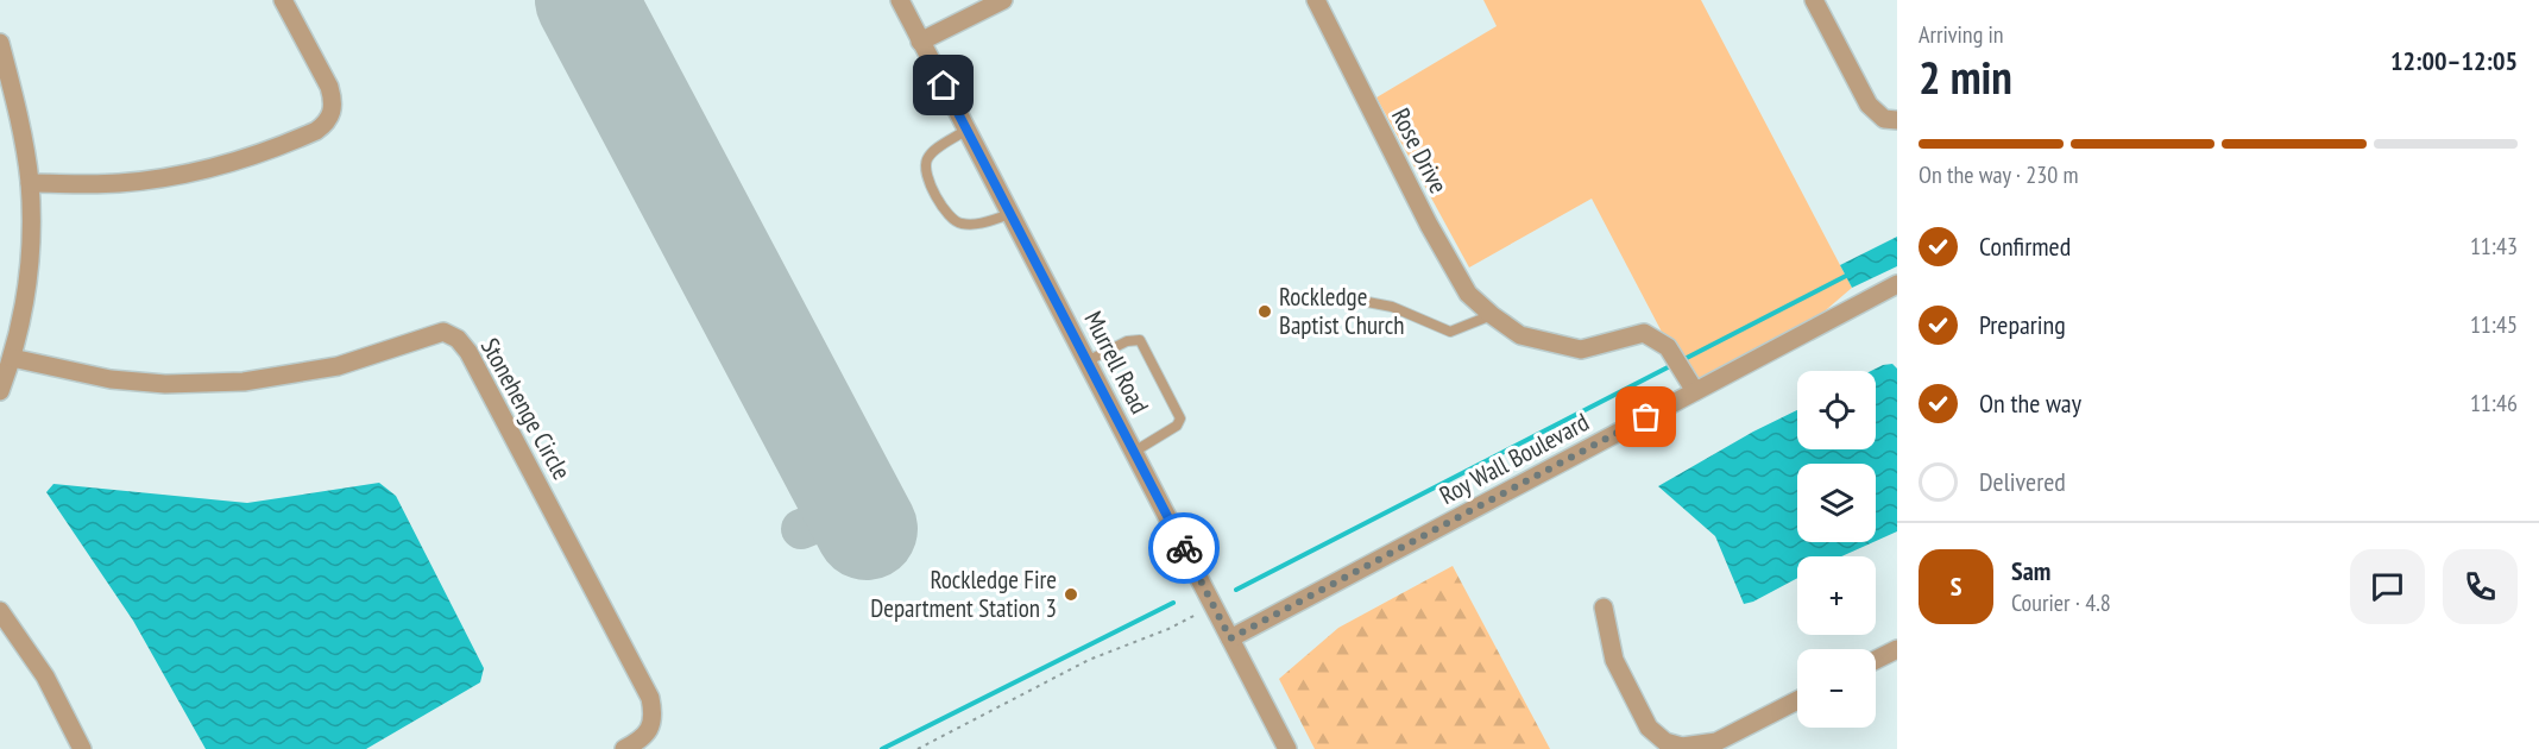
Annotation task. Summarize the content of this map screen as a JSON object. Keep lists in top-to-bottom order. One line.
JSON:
{"streets":{"street":["Rose Drive","Murrell Road","Stonehenge Circle","Roy Wall Boulevard"]},"crossings":[["Rose Drive","Roy Wall Boulevard"],["Murrell Road","Roy Wall Boulevard"]],"places":["Rockledge Baptist Church","Rockledge Fire Department Station 3"],"page":{"heading":["2 min","Arriving in","12:00–12:05"],"panel":["Sam","Courier · 4.8"],"bar":"On the way · 230 m","list":[["Confirmed","11:43"],["Preparing","11:45"],["On the way","11:46"],"Delivered"],"map_buttons":["+","−"],"round":"S"}}
